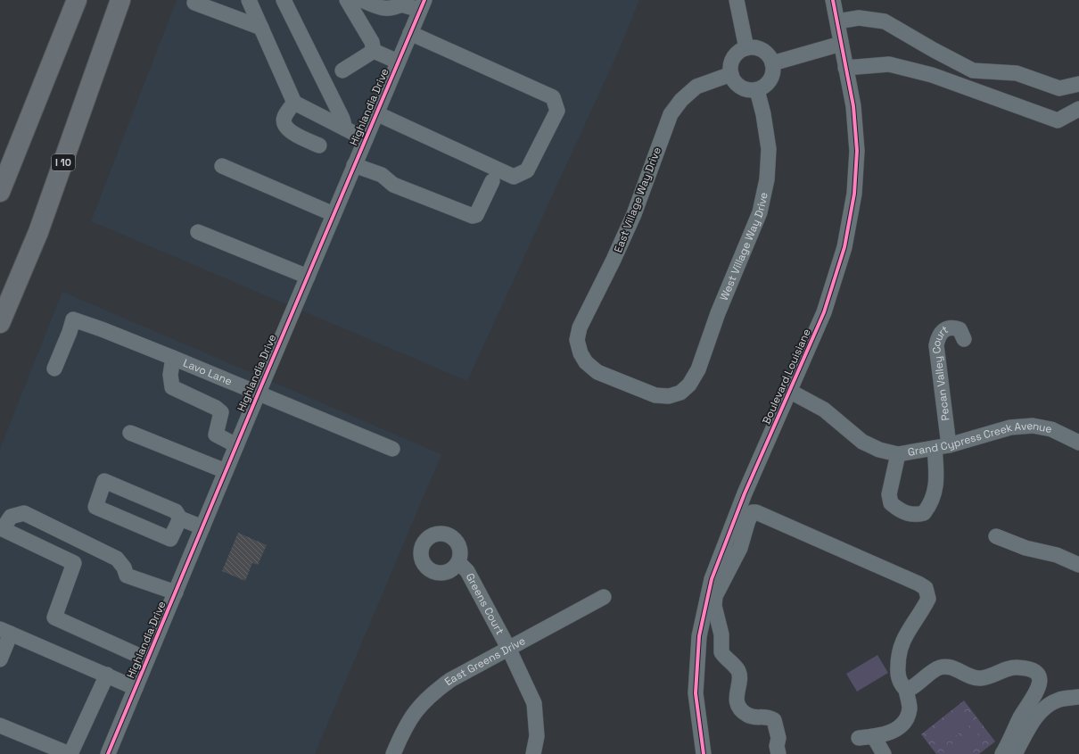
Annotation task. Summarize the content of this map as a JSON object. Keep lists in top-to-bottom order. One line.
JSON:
{"streets":{"highway":["I 10"],"street":["Highlandia Drive","East Village Way Drive","West Village Way Drive","Lavo Lane","Boulevard Louisiane","Pecan Valley Court","Grand Cypress Creek Avenue","Greens Court","East Greens Drive"]},"crossings":[["Highlandia Drive","Lavo Lane"],["East Village Way Drive","West Village Way Drive"],["Boulevard Louisiane","Grand Cypress Creek Avenue"],["Pecan Valley Court","Grand Cypress Creek Avenue"],["Greens Court","East Greens Drive"]]}
